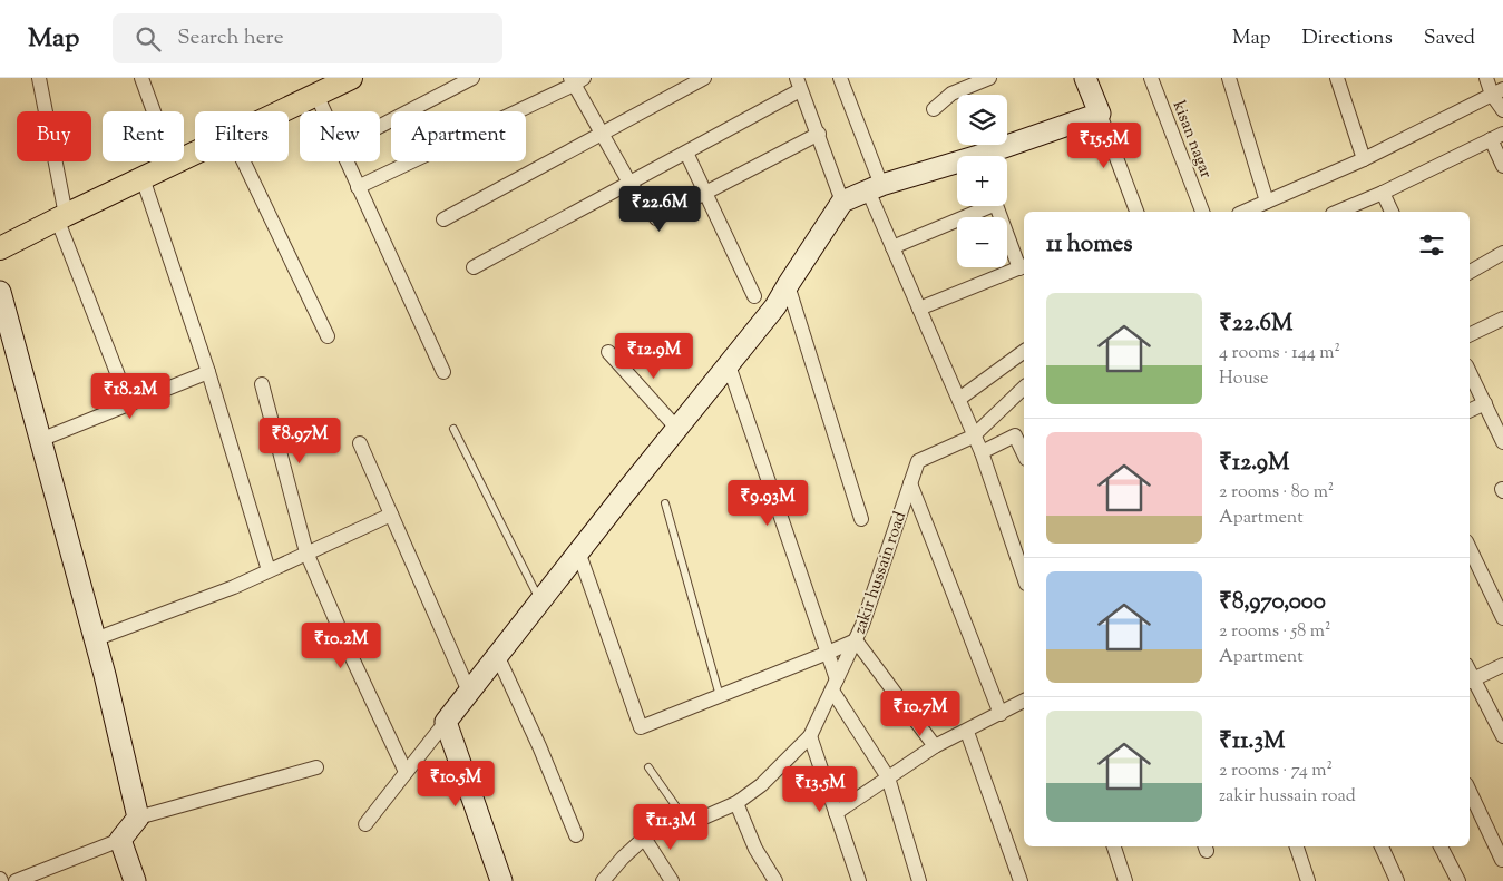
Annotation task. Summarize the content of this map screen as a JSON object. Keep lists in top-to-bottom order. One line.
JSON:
{"streets":{"street":["kisan nagar","zakir hussain road"]},"page":{"header":"Map","search":"Search here","nav":["Map","Directions","Saved"],"map_buttons":["+","−"],"chip":["Buy","Rent","Filters","New","Apartment"],"price":["₹15.5M","₹22.6M","₹12.9M","₹18.2M","₹8.97M","₹9.93M","₹10.2M","₹10.7M","₹10.5M","₹13.5M","₹11.3M"],"heading":"11 homes","list":[{"name":"₹22.6M","note":"4 rooms · 144 m² · House"},{"name":"₹12.9M","note":"2 rooms · 80 m² · Apartment"},{"name":"₹8,970,000","note":"2 rooms · 58 m² · Apartment"},{"name":"₹11.3M","note":"2 rooms · 74 m² · zakir hussain road"}]}}
